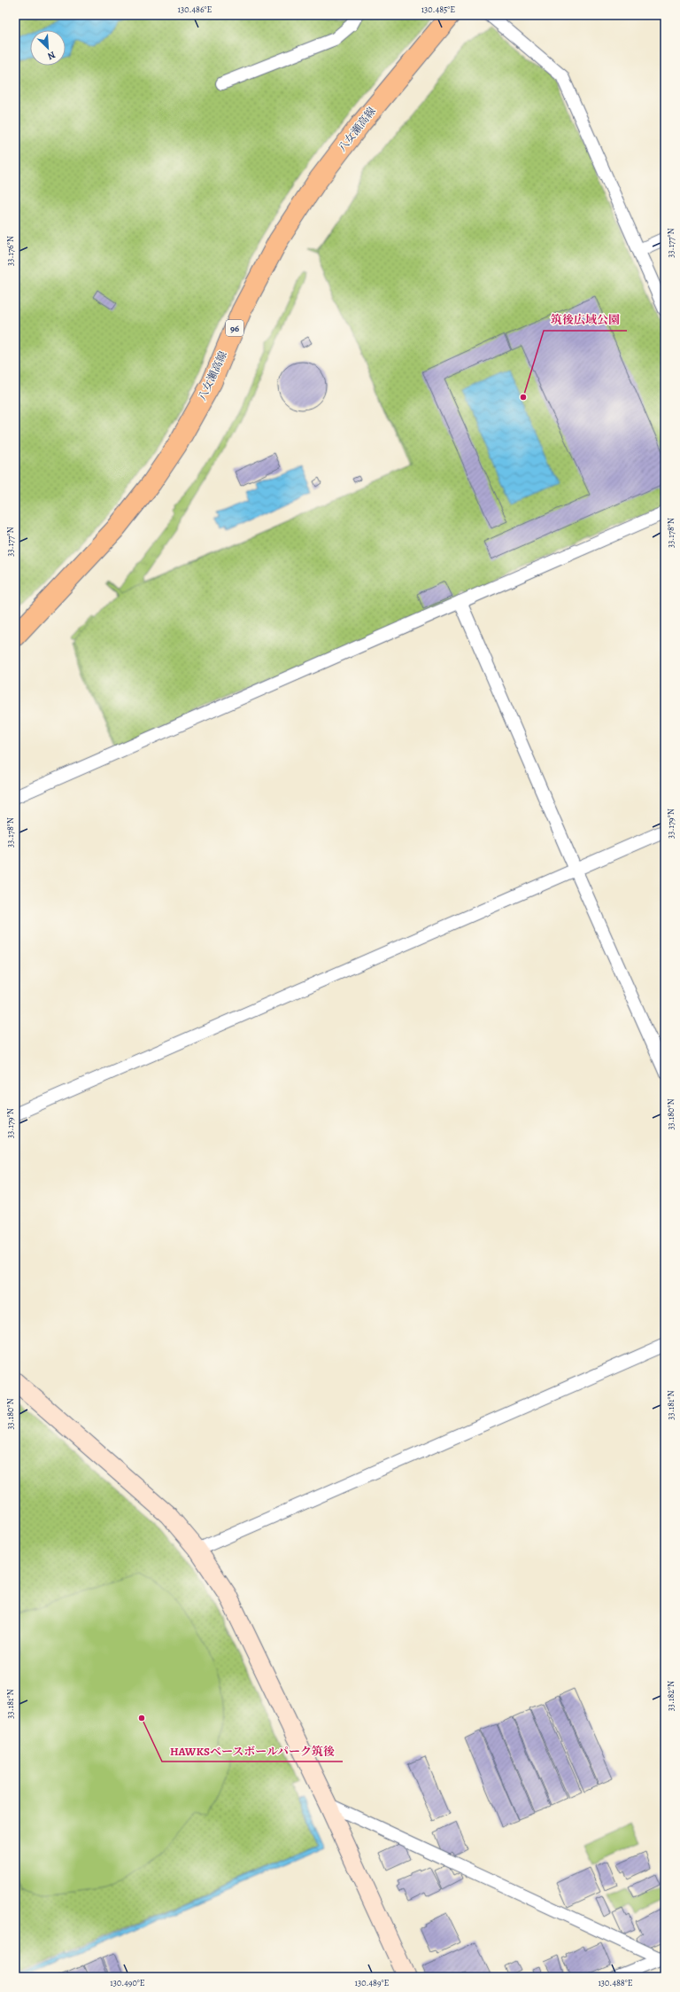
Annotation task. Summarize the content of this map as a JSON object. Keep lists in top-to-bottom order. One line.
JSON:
{"streets":{"main road":["八女瀬高線","96"]},"places":["筑後広域公園","HAWKSベースボールパーク筑後"],"north":"bottom right","coordinates":["130.486°E","130.485°E","33.177°N","33.176°N","33.178°N","33.179°N","33.180°N","33.181°N","33.182°N","130.490°E","130.489°E","130.488°E"]}
